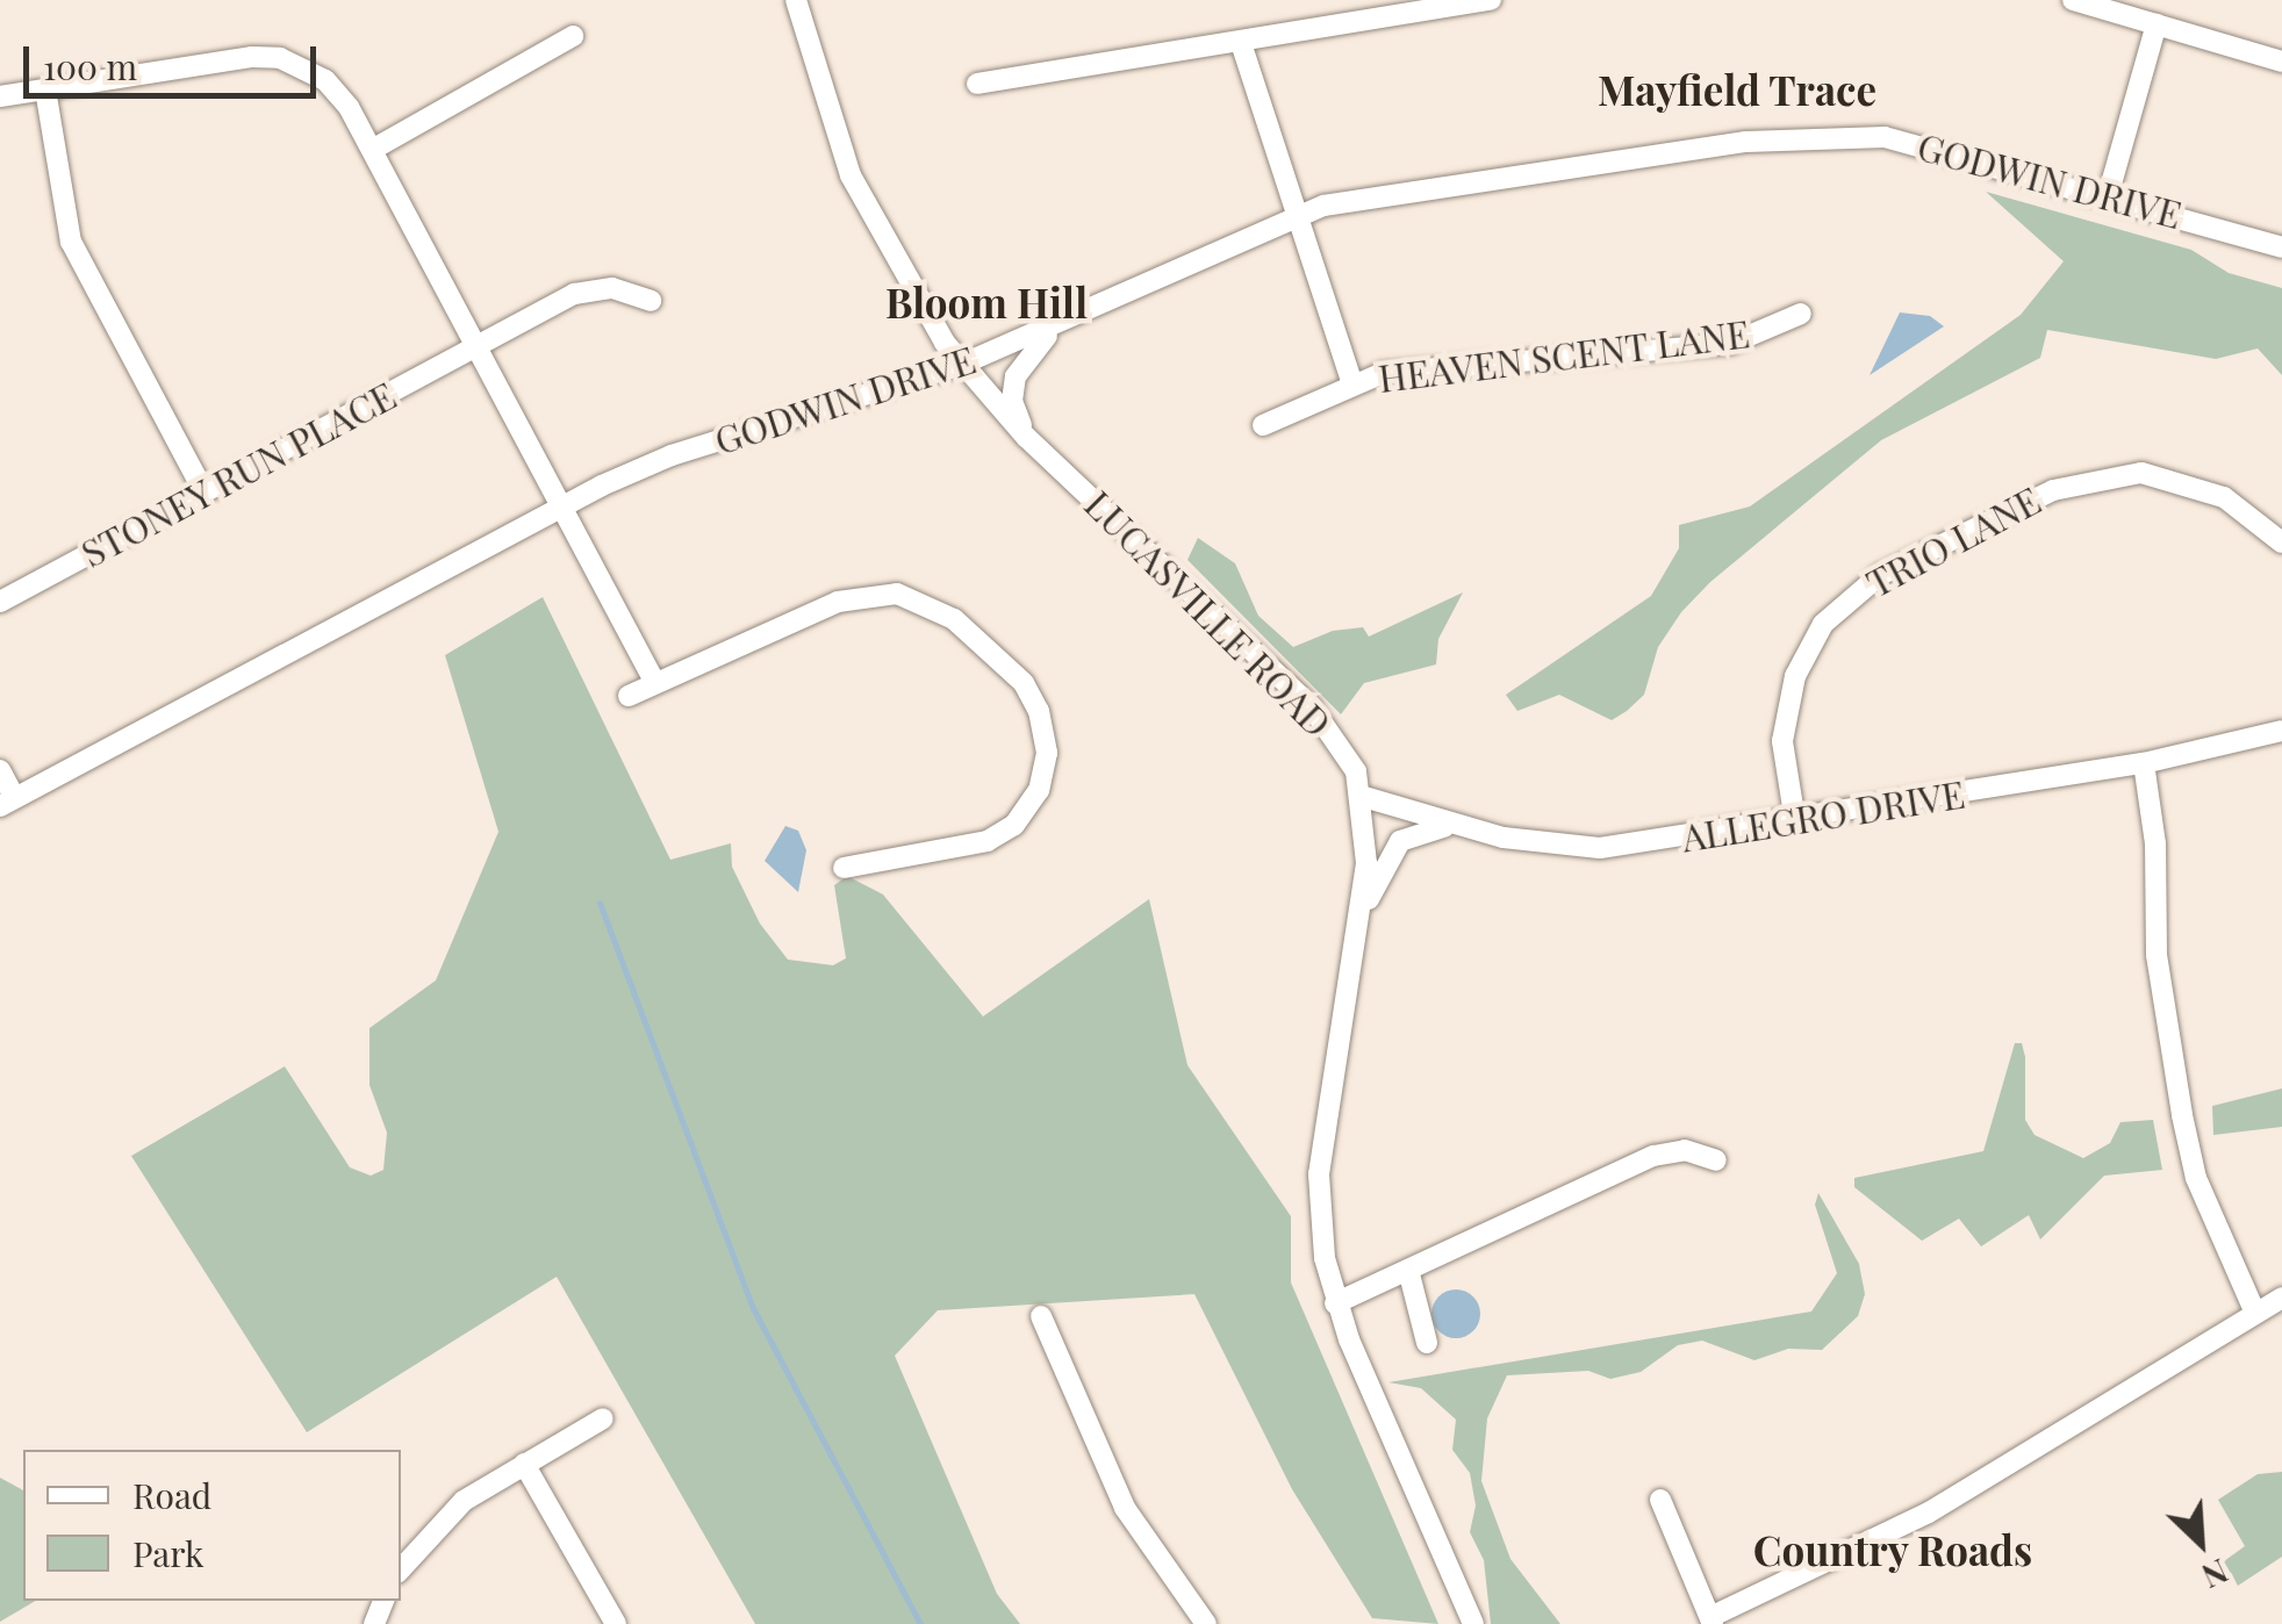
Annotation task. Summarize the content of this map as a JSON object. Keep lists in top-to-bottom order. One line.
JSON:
{"streets":{"street":["GODWIN DRIVE","HEAVEN SCENT LANE","STONEY RUN PLACE","TRIO LANE","LUCASVILLE ROAD","ALLEGRO DRIVE"]},"crossings":[["GODWIN DRIVE","LUCASVILLE ROAD"],["TRIO LANE","ALLEGRO DRIVE"],["LUCASVILLE ROAD","ALLEGRO DRIVE"]],"districts":["Mayfield Trace","Bloom Hill","Country Roads"],"legend":["Road","Park"],"scale_bar":"100 m","north":"bottom right"}
